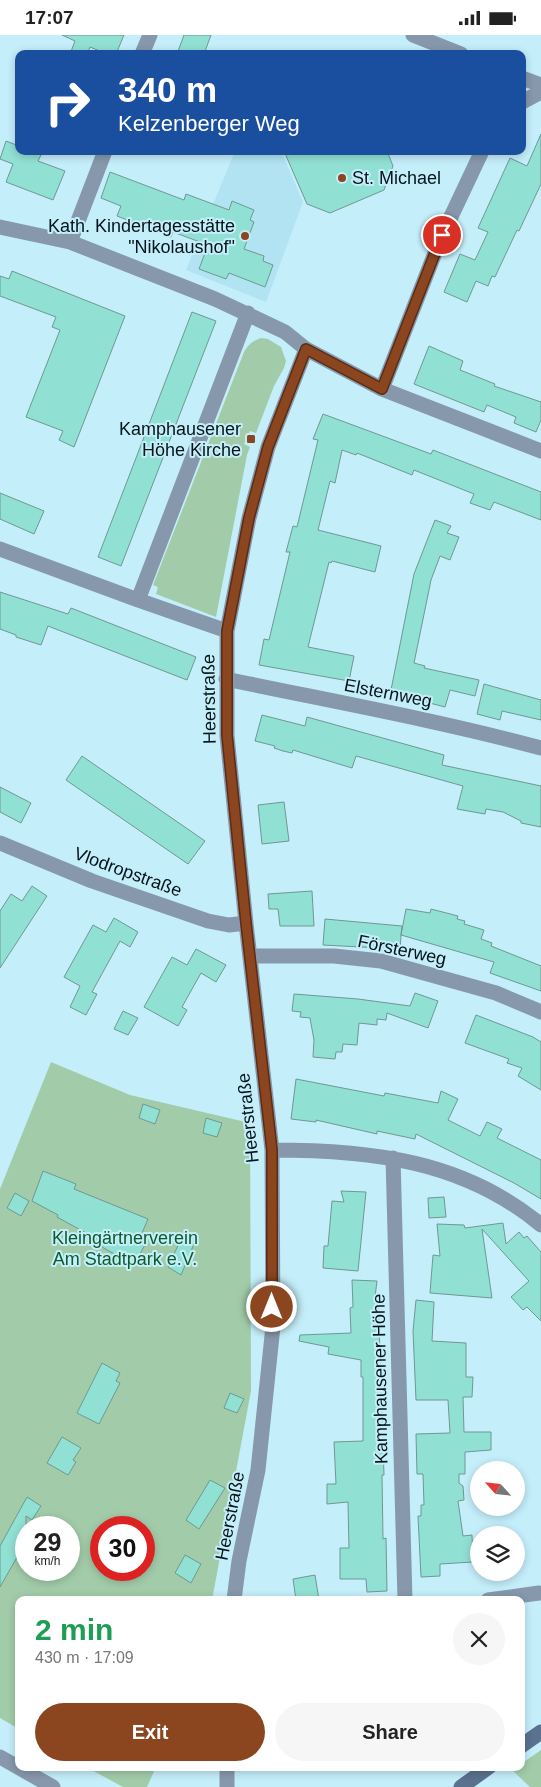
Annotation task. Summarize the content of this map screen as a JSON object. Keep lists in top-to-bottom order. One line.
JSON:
{"streets":{"street":["Elsternweg","Heerstraße","Vlodropstraße","Försterweg","Kamphausener Höhe"]},"crossings":[["Elsternweg","Heerstraße"],["Heerstraße","Vlodropstraße"],["Heerstraße","Försterweg"]],"parks":["Kleingärtnerverein Am Stadtpark e.V."],"places":{"other":["St. Michael","Kath. Kindertagesstätte \"Nikolaushof\""],"transit":["Kamphausener Höhe Kirche"]},"north":"top left","page":{"status":"17:07","turn":["340 m","Kelzenberger Weg"],"speed":"29 km/h","limit":"30","heading":["2 min","430 m · 17:09"],"buttons":["Exit","Share"]}}
